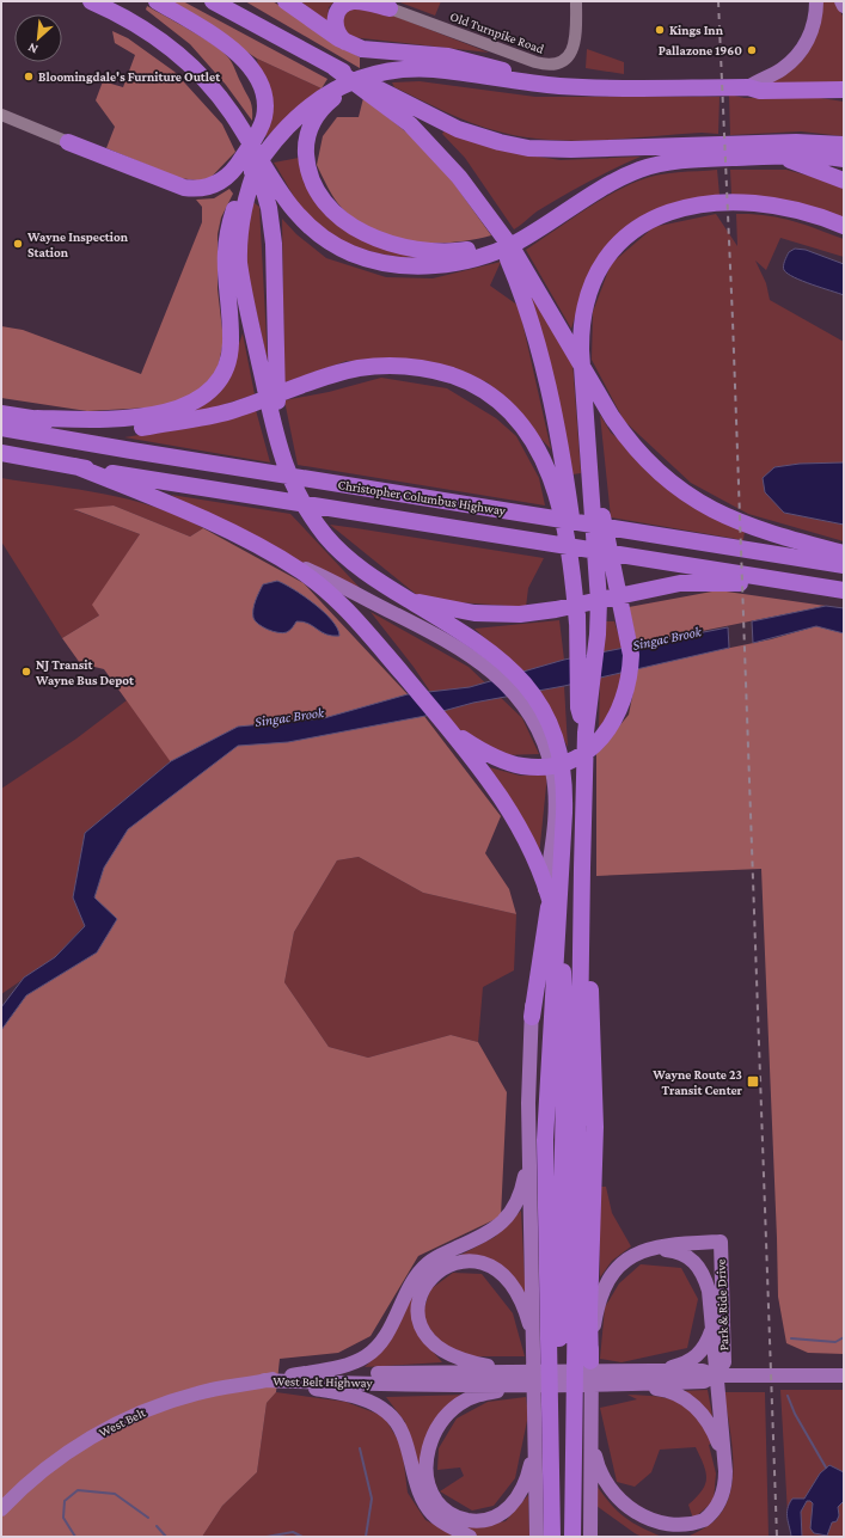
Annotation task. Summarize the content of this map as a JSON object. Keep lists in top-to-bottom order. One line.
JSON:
{"streets":{"highway":["Christopher Columbus Highway"],"main road":["Park & Ride Drive","West Belt Highway","West Belt"],"street":["Old Turnpike Road"]},"crossings":[["Park & Ride Drive","West Belt Highway"],["West Belt Highway","West Belt"]],"water":["Singac Brook"],"places":{"other":["Kings Inn","Pallazone 1960","Bloomingdale's Furniture Outlet","Wayne Inspection Station","NJ Transit Wayne Bus Depot"],"transit":["Wayne Route 23 Transit Center"]},"north":"bottom left"}
